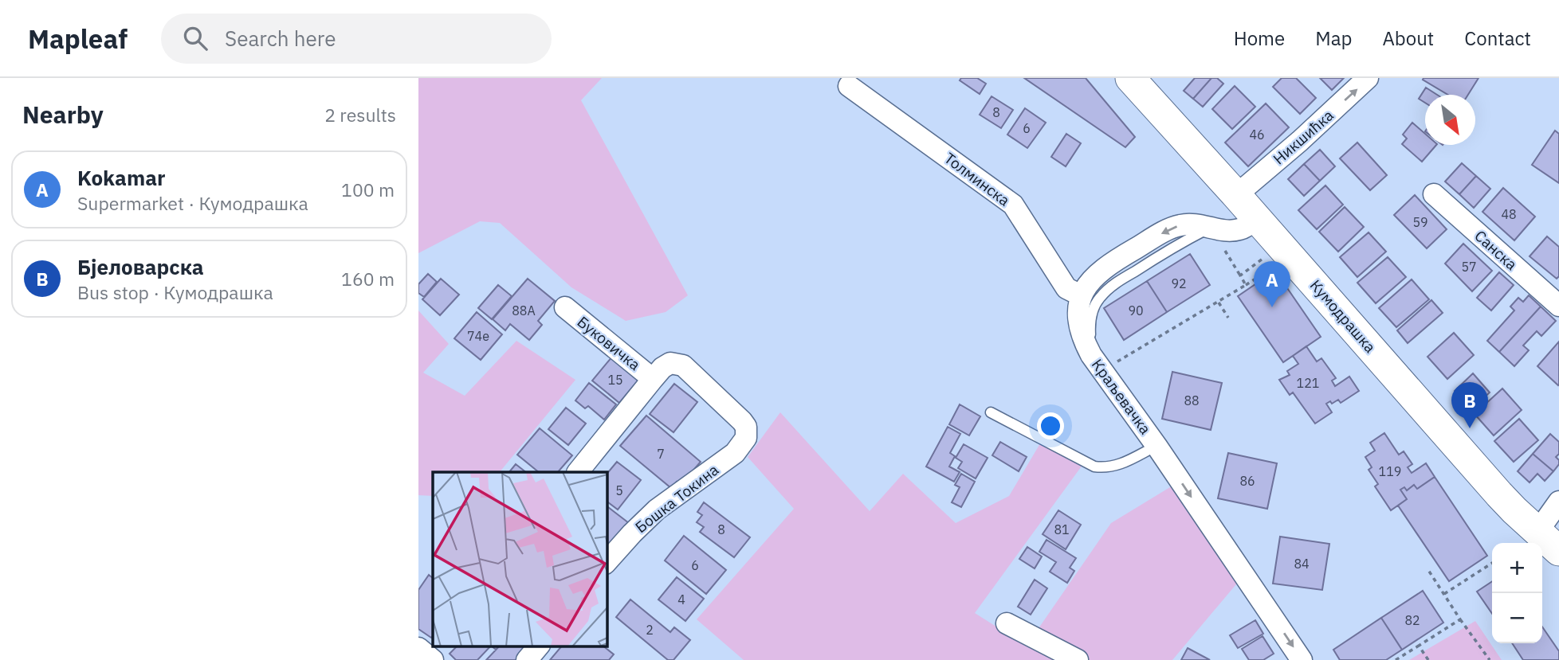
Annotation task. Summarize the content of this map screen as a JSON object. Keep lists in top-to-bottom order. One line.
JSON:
{"streets":{"street":["Никшићка","Толминска","Санска","Кумодрашка","Буковичка","Краљевачка","Бошка Токина"]},"crossings":[["Никшићка","Кумодрашка"],["Толминска","Краљевачка"],["Буковичка","Бошка Токина"]],"one_way":["Никшићка","Краљевачка"],"house_numbers":["8","6","46","48","59","57","92","88A","90","74e","15","121","88","7","119","86","5","8","81","84","6","4","82","2"],"north":"bottom right","page":{"header":"Mapleaf","search":"Search here","nav":["Home","Map","About","Contact"],"heading":["Nearby","2 results"],"list":[{"mark":"A","name":"Kokamar","note":"Supermarket · Кумодрашка","value":"100 m"},{"mark":"B","name":"Бјеловарска","note":"Bus stop · Кумодрашка","value":"160 m"}],"pins":["A","B"],"map_buttons":["+","−"]}}
